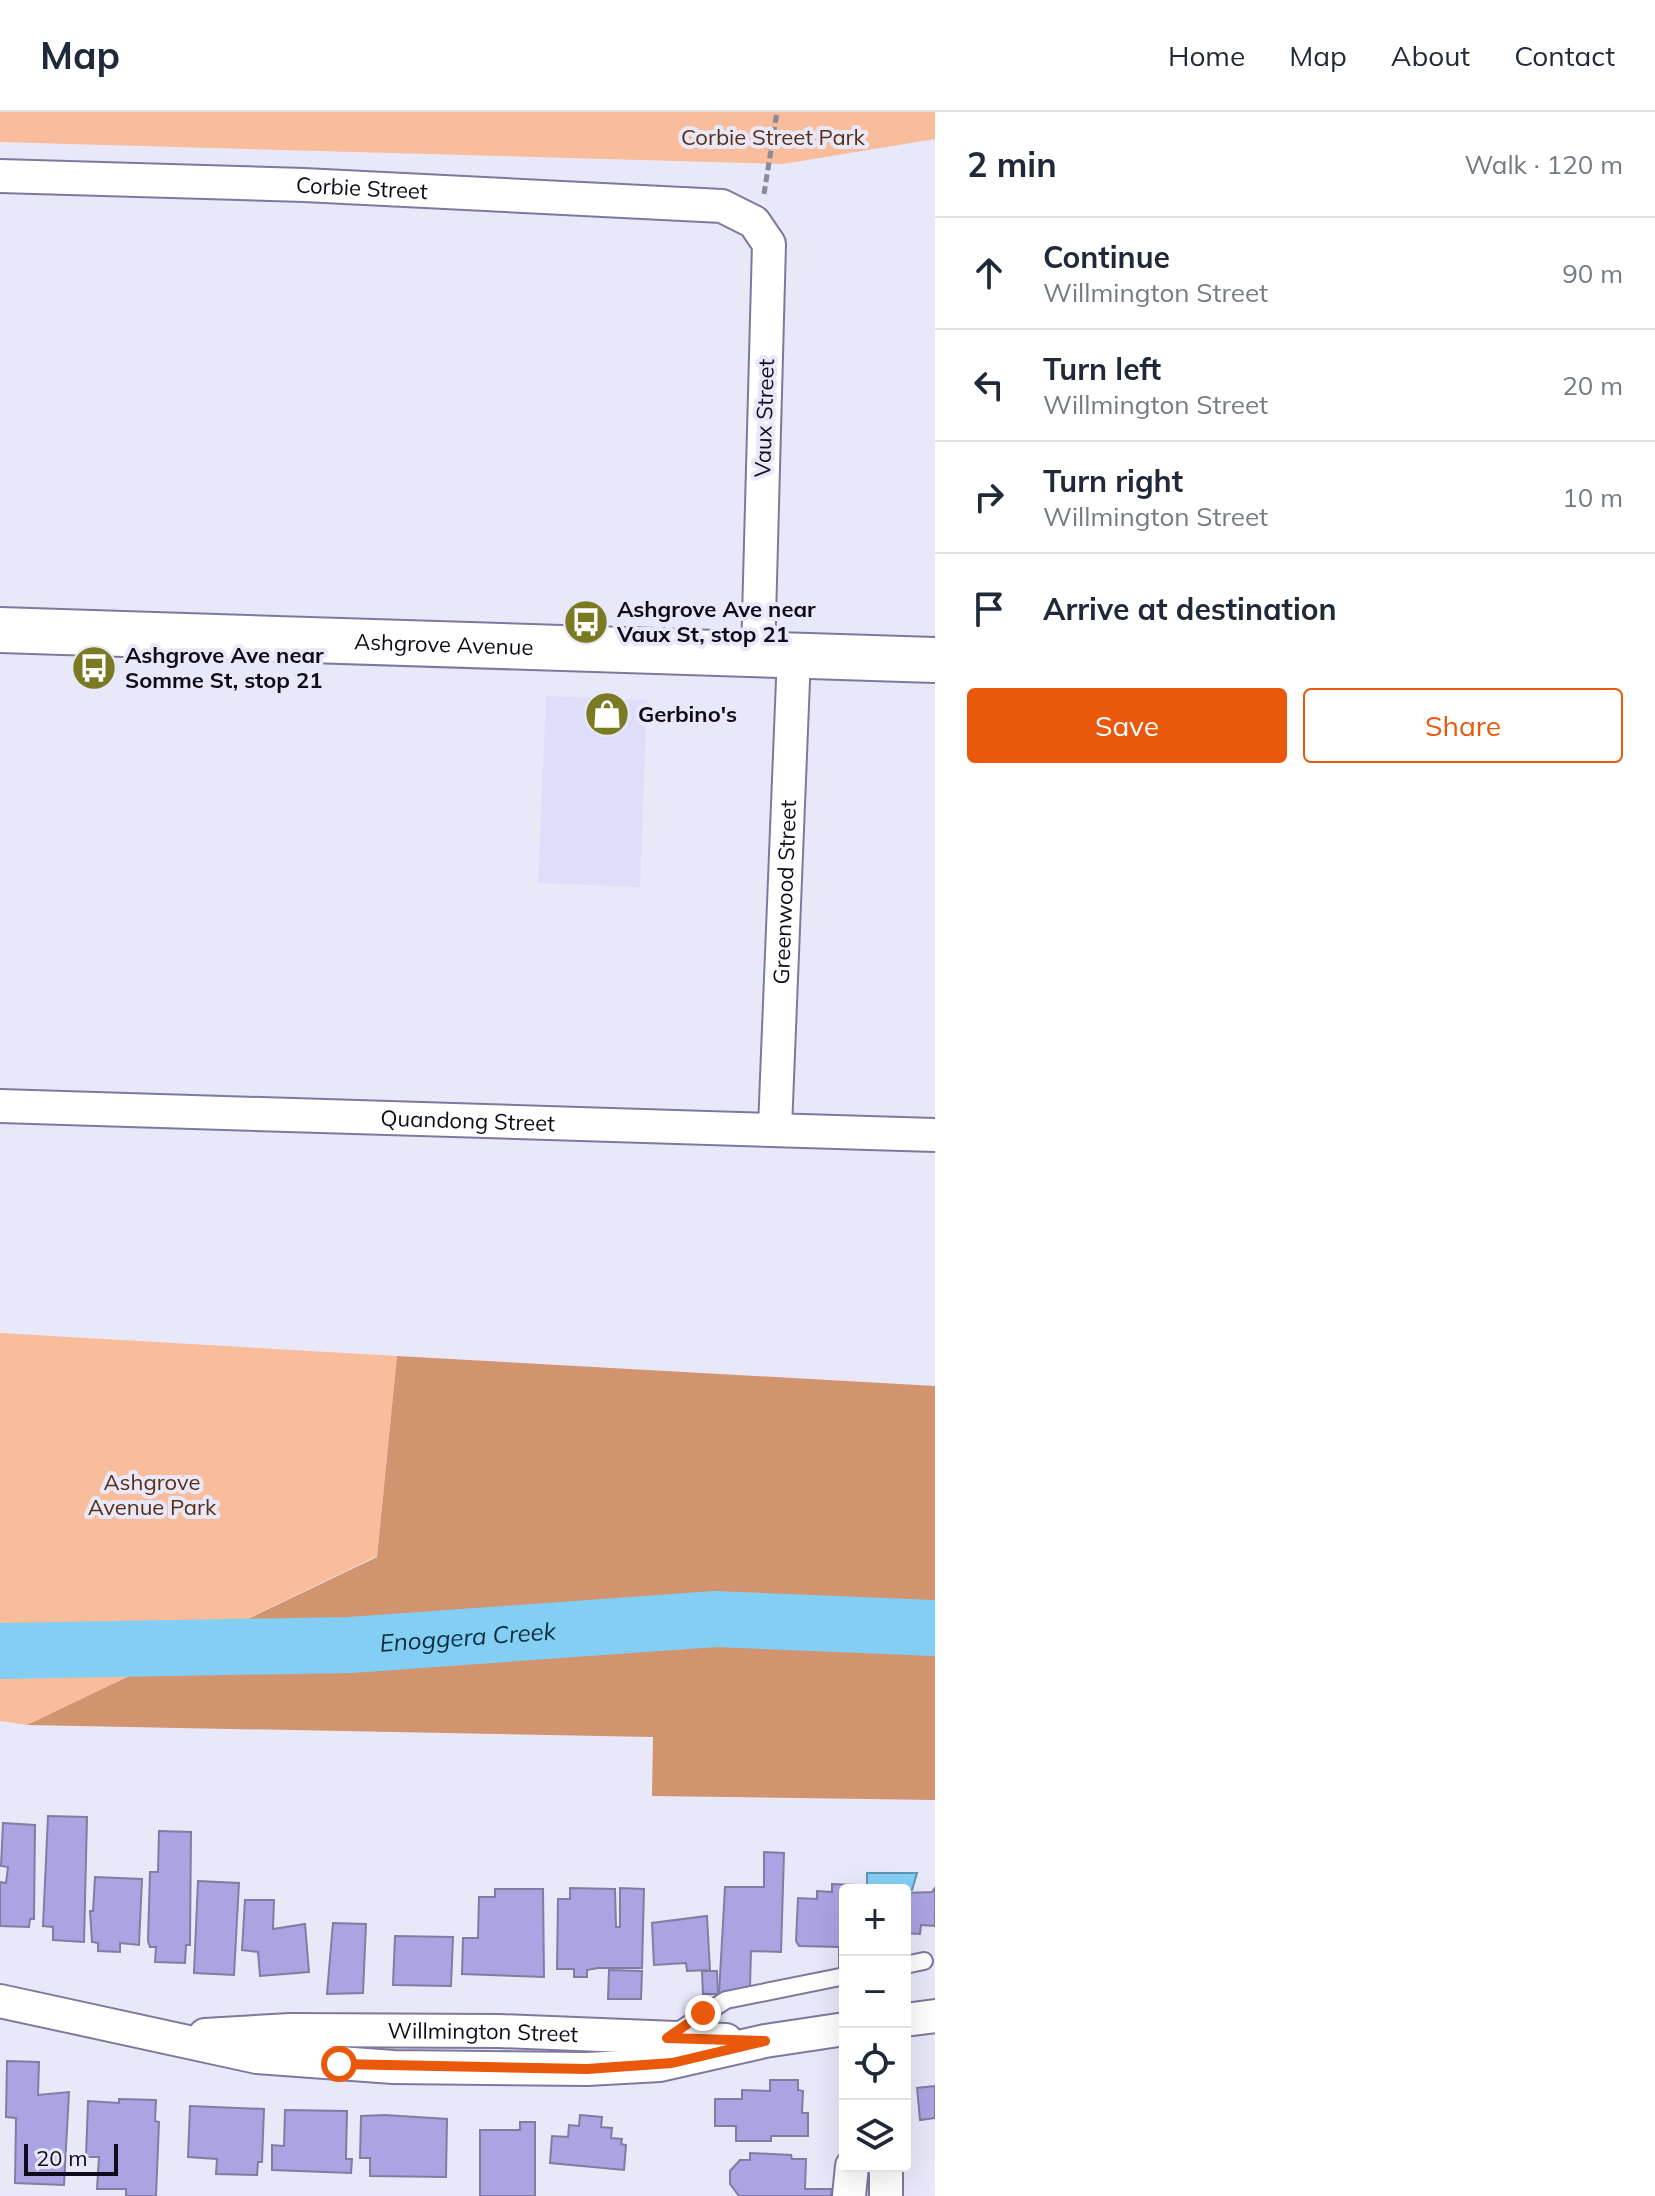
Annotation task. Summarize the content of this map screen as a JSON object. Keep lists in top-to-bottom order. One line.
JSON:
{"streets":{"main road":["Ashgrove Avenue"],"street":["Corbie Street","Vaux Street","Greenwood Street","Quandong Street","Willmington Street"]},"crossings":[["Corbie Street","Vaux Street"],["Vaux Street","Ashgrove Avenue"],["Vaux Street","Greenwood Street"],["Ashgrove Avenue","Greenwood Street"],["Greenwood Street","Quandong Street"]],"water":["Enoggera Creek"],"parks":["Corbie Street Park","Ashgrove Avenue Park"],"places":{"bus stop":["Ashgrove Ave near Vaux St, stop 21","Ashgrove Ave near Somme St, stop 21"],"shop":["Gerbino's"]},"scale_bar":"20 m","page":{"header":"Map","nav":["Home","Map","About","Contact"],"heading":["2 min","Walk · 120 m"],"list":[["Continue","Willmington Street","90 m"],["Turn left","Willmington Street","20 m"],["Turn right","Willmington Street","10 m"],"Arrive at destination"],"buttons":["Save","Share"],"map_buttons":["+","−"],"scale":"20 m"}}
